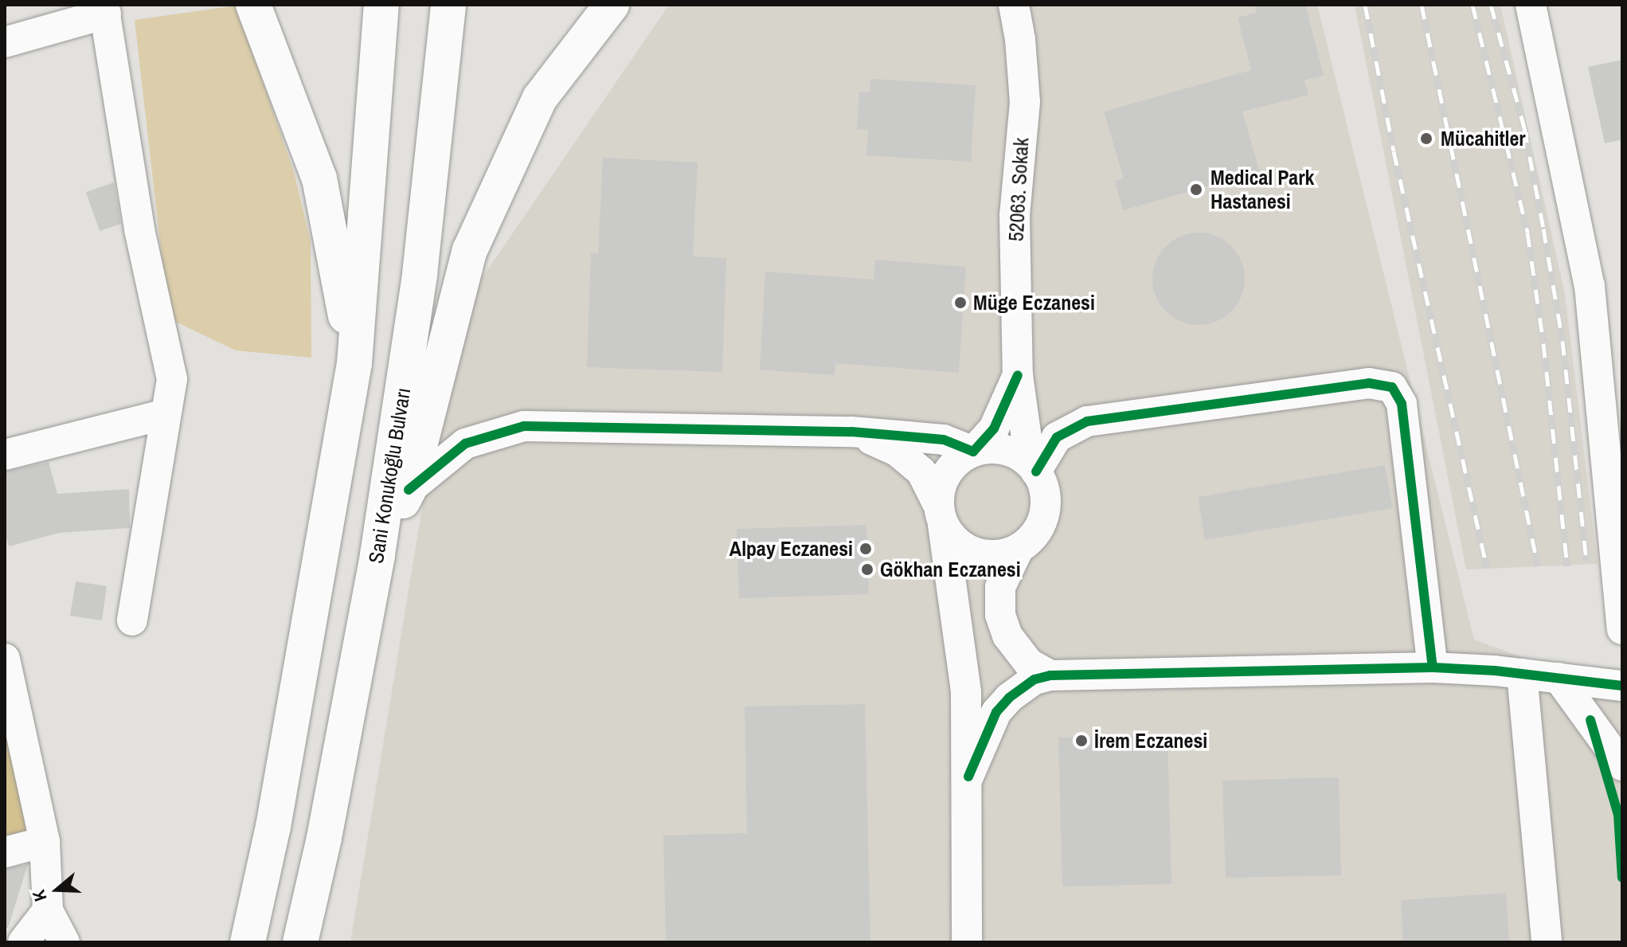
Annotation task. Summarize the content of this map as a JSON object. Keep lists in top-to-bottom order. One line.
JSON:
{"streets":{"highway":["Sani Konukoğlu Bulvarı"],"street":["52063. Sokak"]},"places":["Mücahitler","Medical Park Hastanesi","Müge Eczanesi","Alpay Eczanesi","Gökhan Eczanesi","İrem Eczanesi"],"north":"left"}
